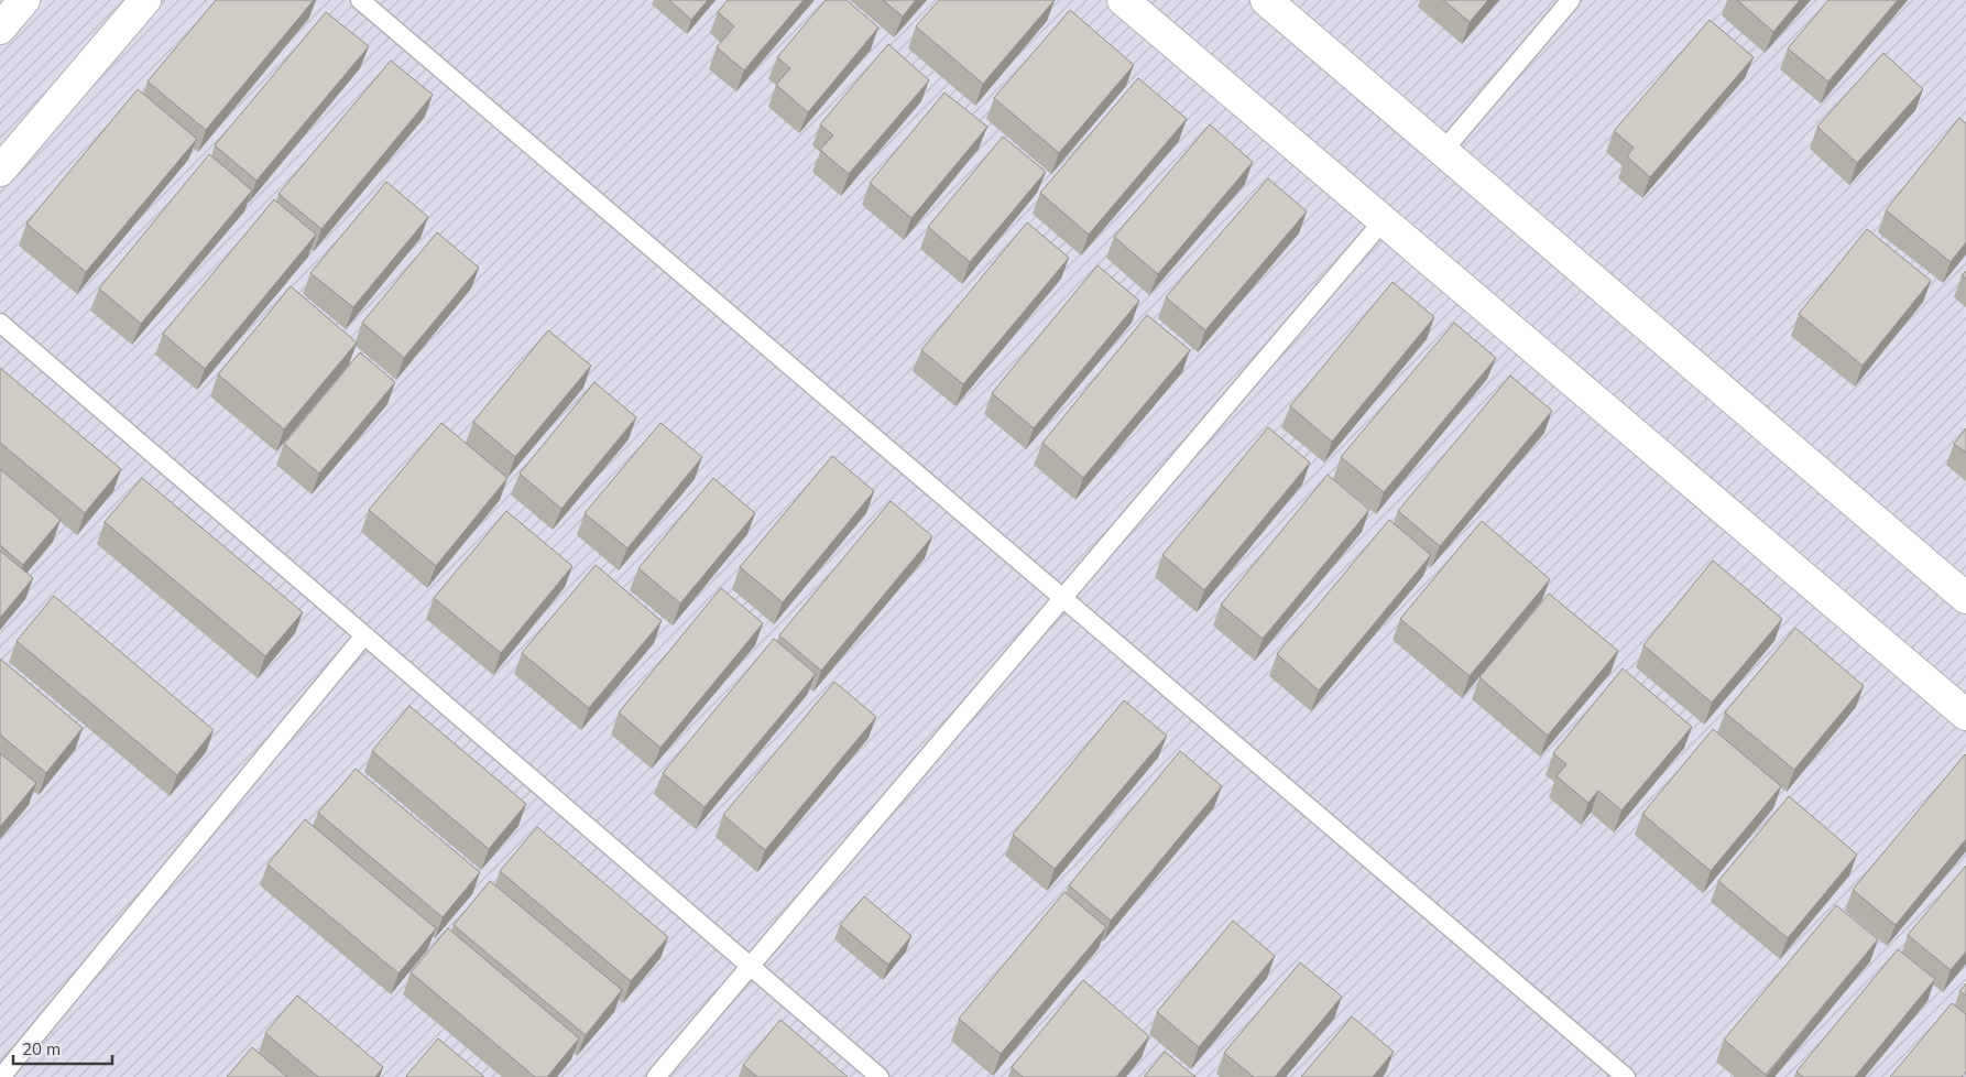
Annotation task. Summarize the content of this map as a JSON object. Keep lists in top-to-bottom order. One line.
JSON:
{"scale_bar":"20 m"}
